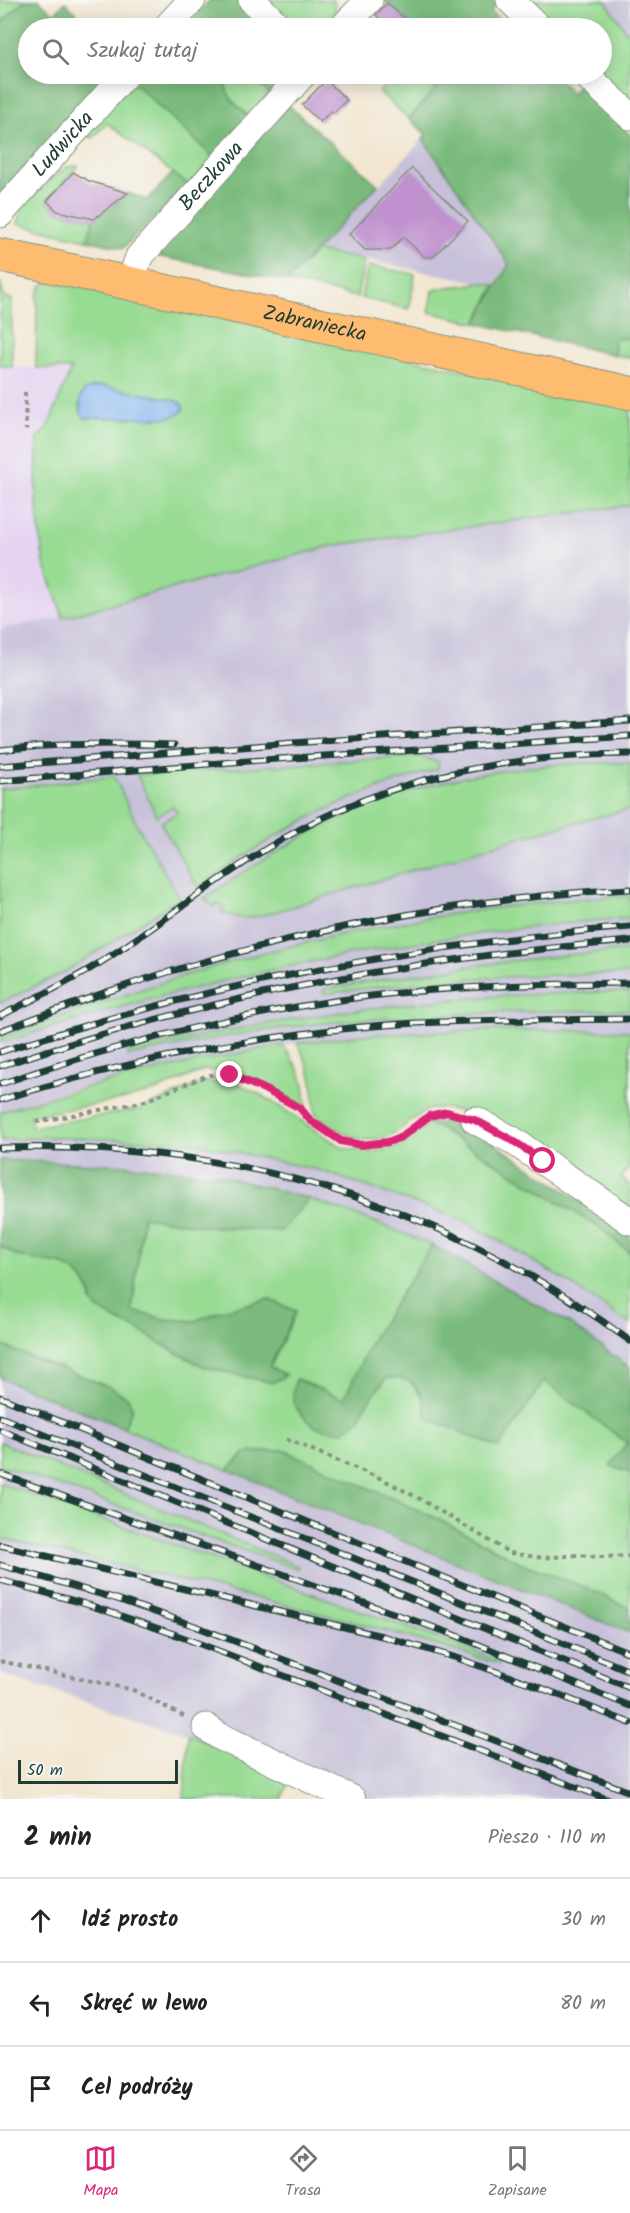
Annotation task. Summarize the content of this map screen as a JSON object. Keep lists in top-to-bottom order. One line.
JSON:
{"streets":{"main road":["Zabraniecka"],"street":["Ludwicka","Beczkowa"]},"crossings":[["Beczkowa","Zabraniecka"]],"scale_bar":"50 m","page":{"search":"Szukaj tutaj","scale":"50 m","heading":["2 min","Pieszo · 110 m"],"list":[["Idź prosto","30 m"],["Skręć w lewo","80 m"],"Cel podróży"],"nav":["Mapa","Trasa","Zapisane"]}}
